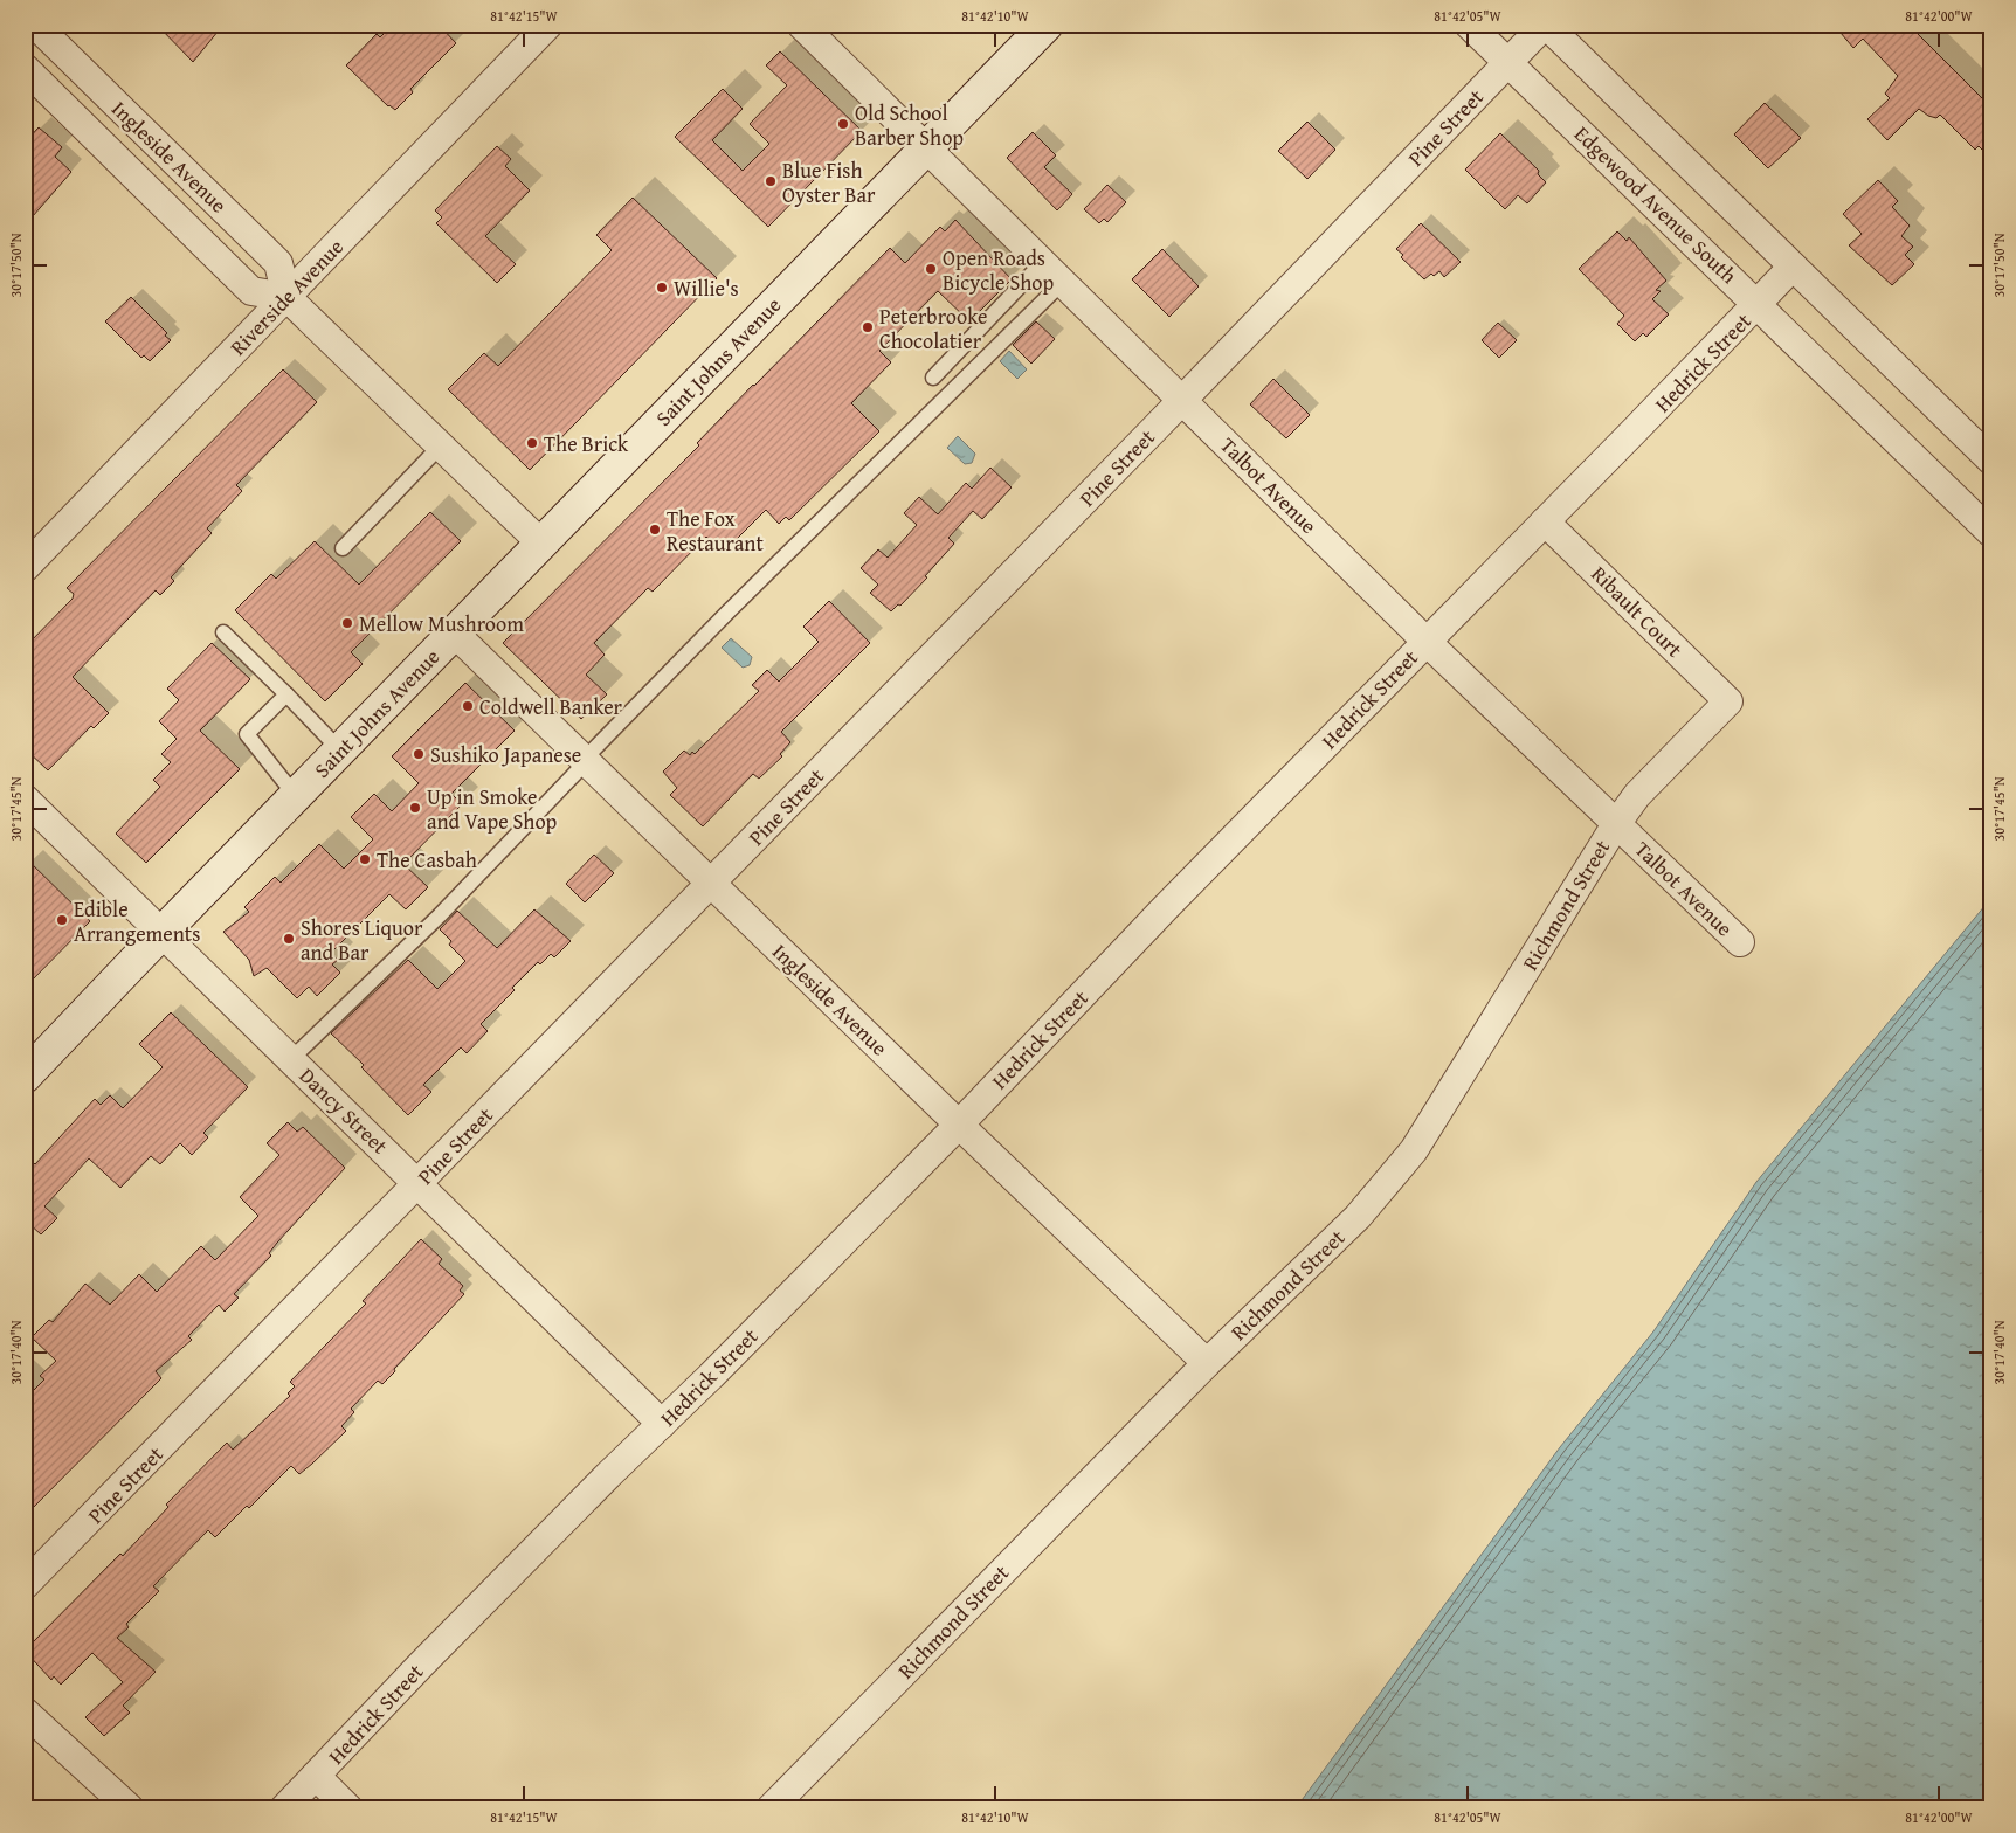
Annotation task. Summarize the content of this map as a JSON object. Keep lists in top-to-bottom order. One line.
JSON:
{"streets":{"main road":["Saint Johns Avenue"],"street":["Pine Street","Ingleside Avenue","Edgewood Avenue South","Riverside Avenue","Hedrick Street","Talbot Avenue","Ribault Court","Richmond Street","Dancy Street"]},"crossings":[["Pine Street","Ingleside Avenue"],["Pine Street","Edgewood Avenue South"],["Pine Street","Talbot Avenue"],["Pine Street","Dancy Street"],["Ingleside Avenue","Riverside Avenue"],["Ingleside Avenue","Saint Johns Avenue"],["Ingleside Avenue","Hedrick Street"],["Ingleside Avenue","Richmond Street"],["Edgewood Avenue South","Hedrick Street"],["Saint Johns Avenue","Talbot Avenue"],["Saint Johns Avenue","Dancy Street"],["Hedrick Street","Talbot Avenue"],["Hedrick Street","Ribault Court"],["Hedrick Street","Dancy Street"],["Talbot Avenue","Richmond Street"],["Ribault Court","Richmond Street"]],"places":["Old School Barber Shop","Blue Fish Oyster Bar","Open Roads Bicycle Shop","Willie's","Peterbrooke Chocolatier","The Brick","The Fox Restaurant","Mellow Mushroom","Coldwell Banker","Sushiko Japanese","Up in Smoke and Vape Shop","The Casbah","Edible Arrangements","Shores Liquor and Bar"],"coordinates":["81°42'15\"W","81°42'10\"W","81°42'05\"W","81°42'00\"W","30°17'50\"N","30°17'45\"N","30°17'40\"N"]}
